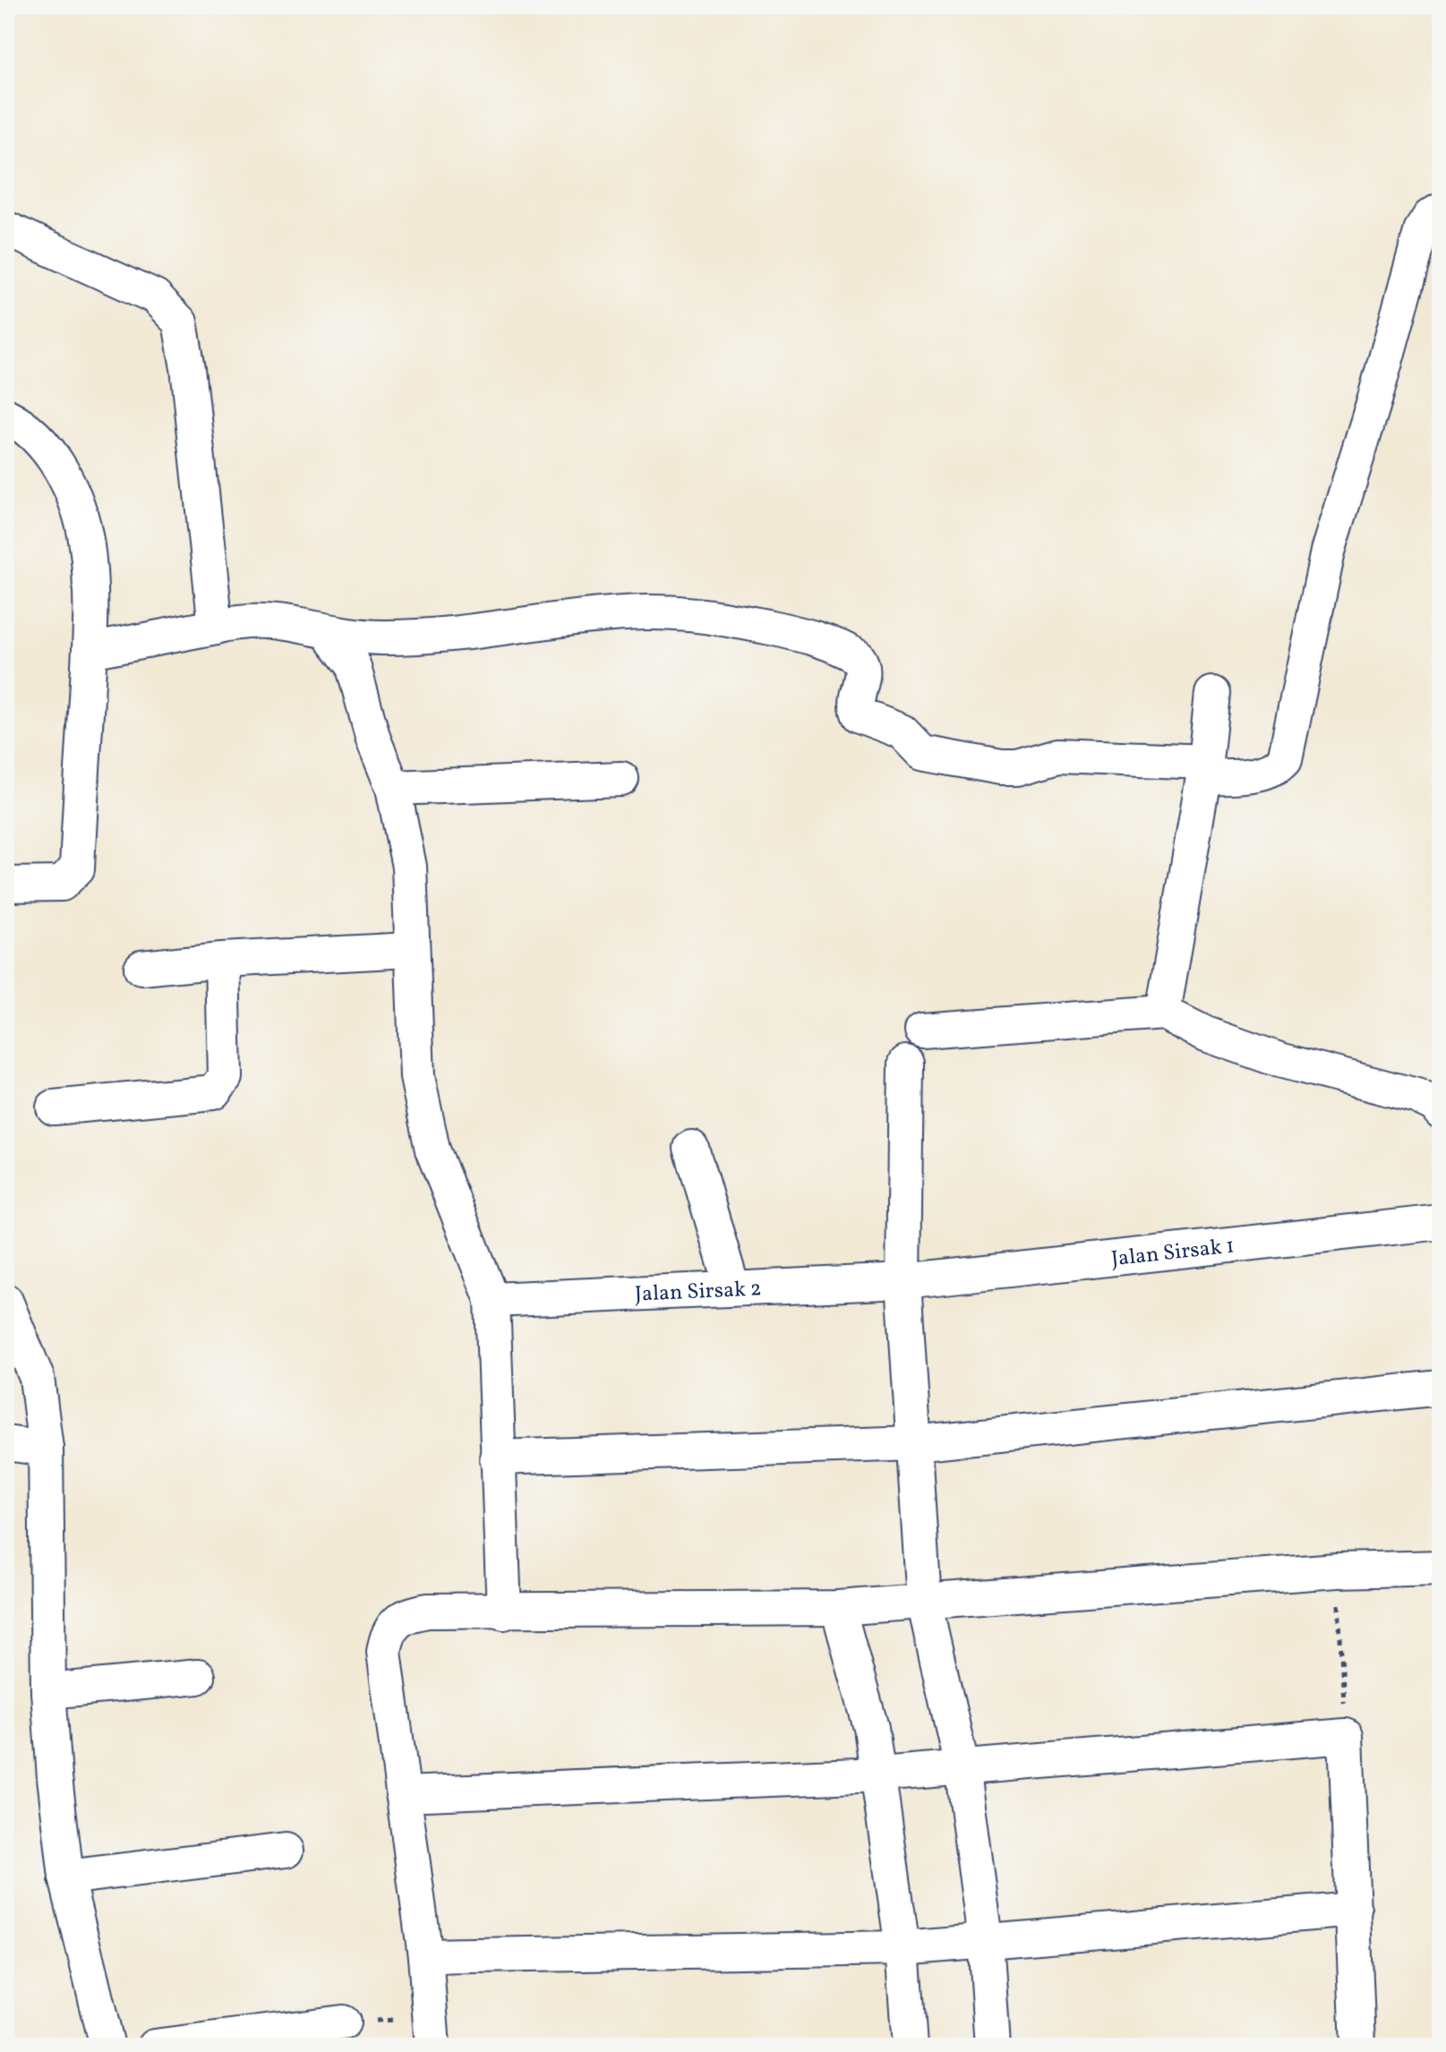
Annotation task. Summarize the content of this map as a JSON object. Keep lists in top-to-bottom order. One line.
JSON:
{"streets":{"street":["Jalan Sirsak 1","Jalan Sirsak 2"]},"crossings":[["Jalan Sirsak 1","Jalan Sirsak 2"]]}
